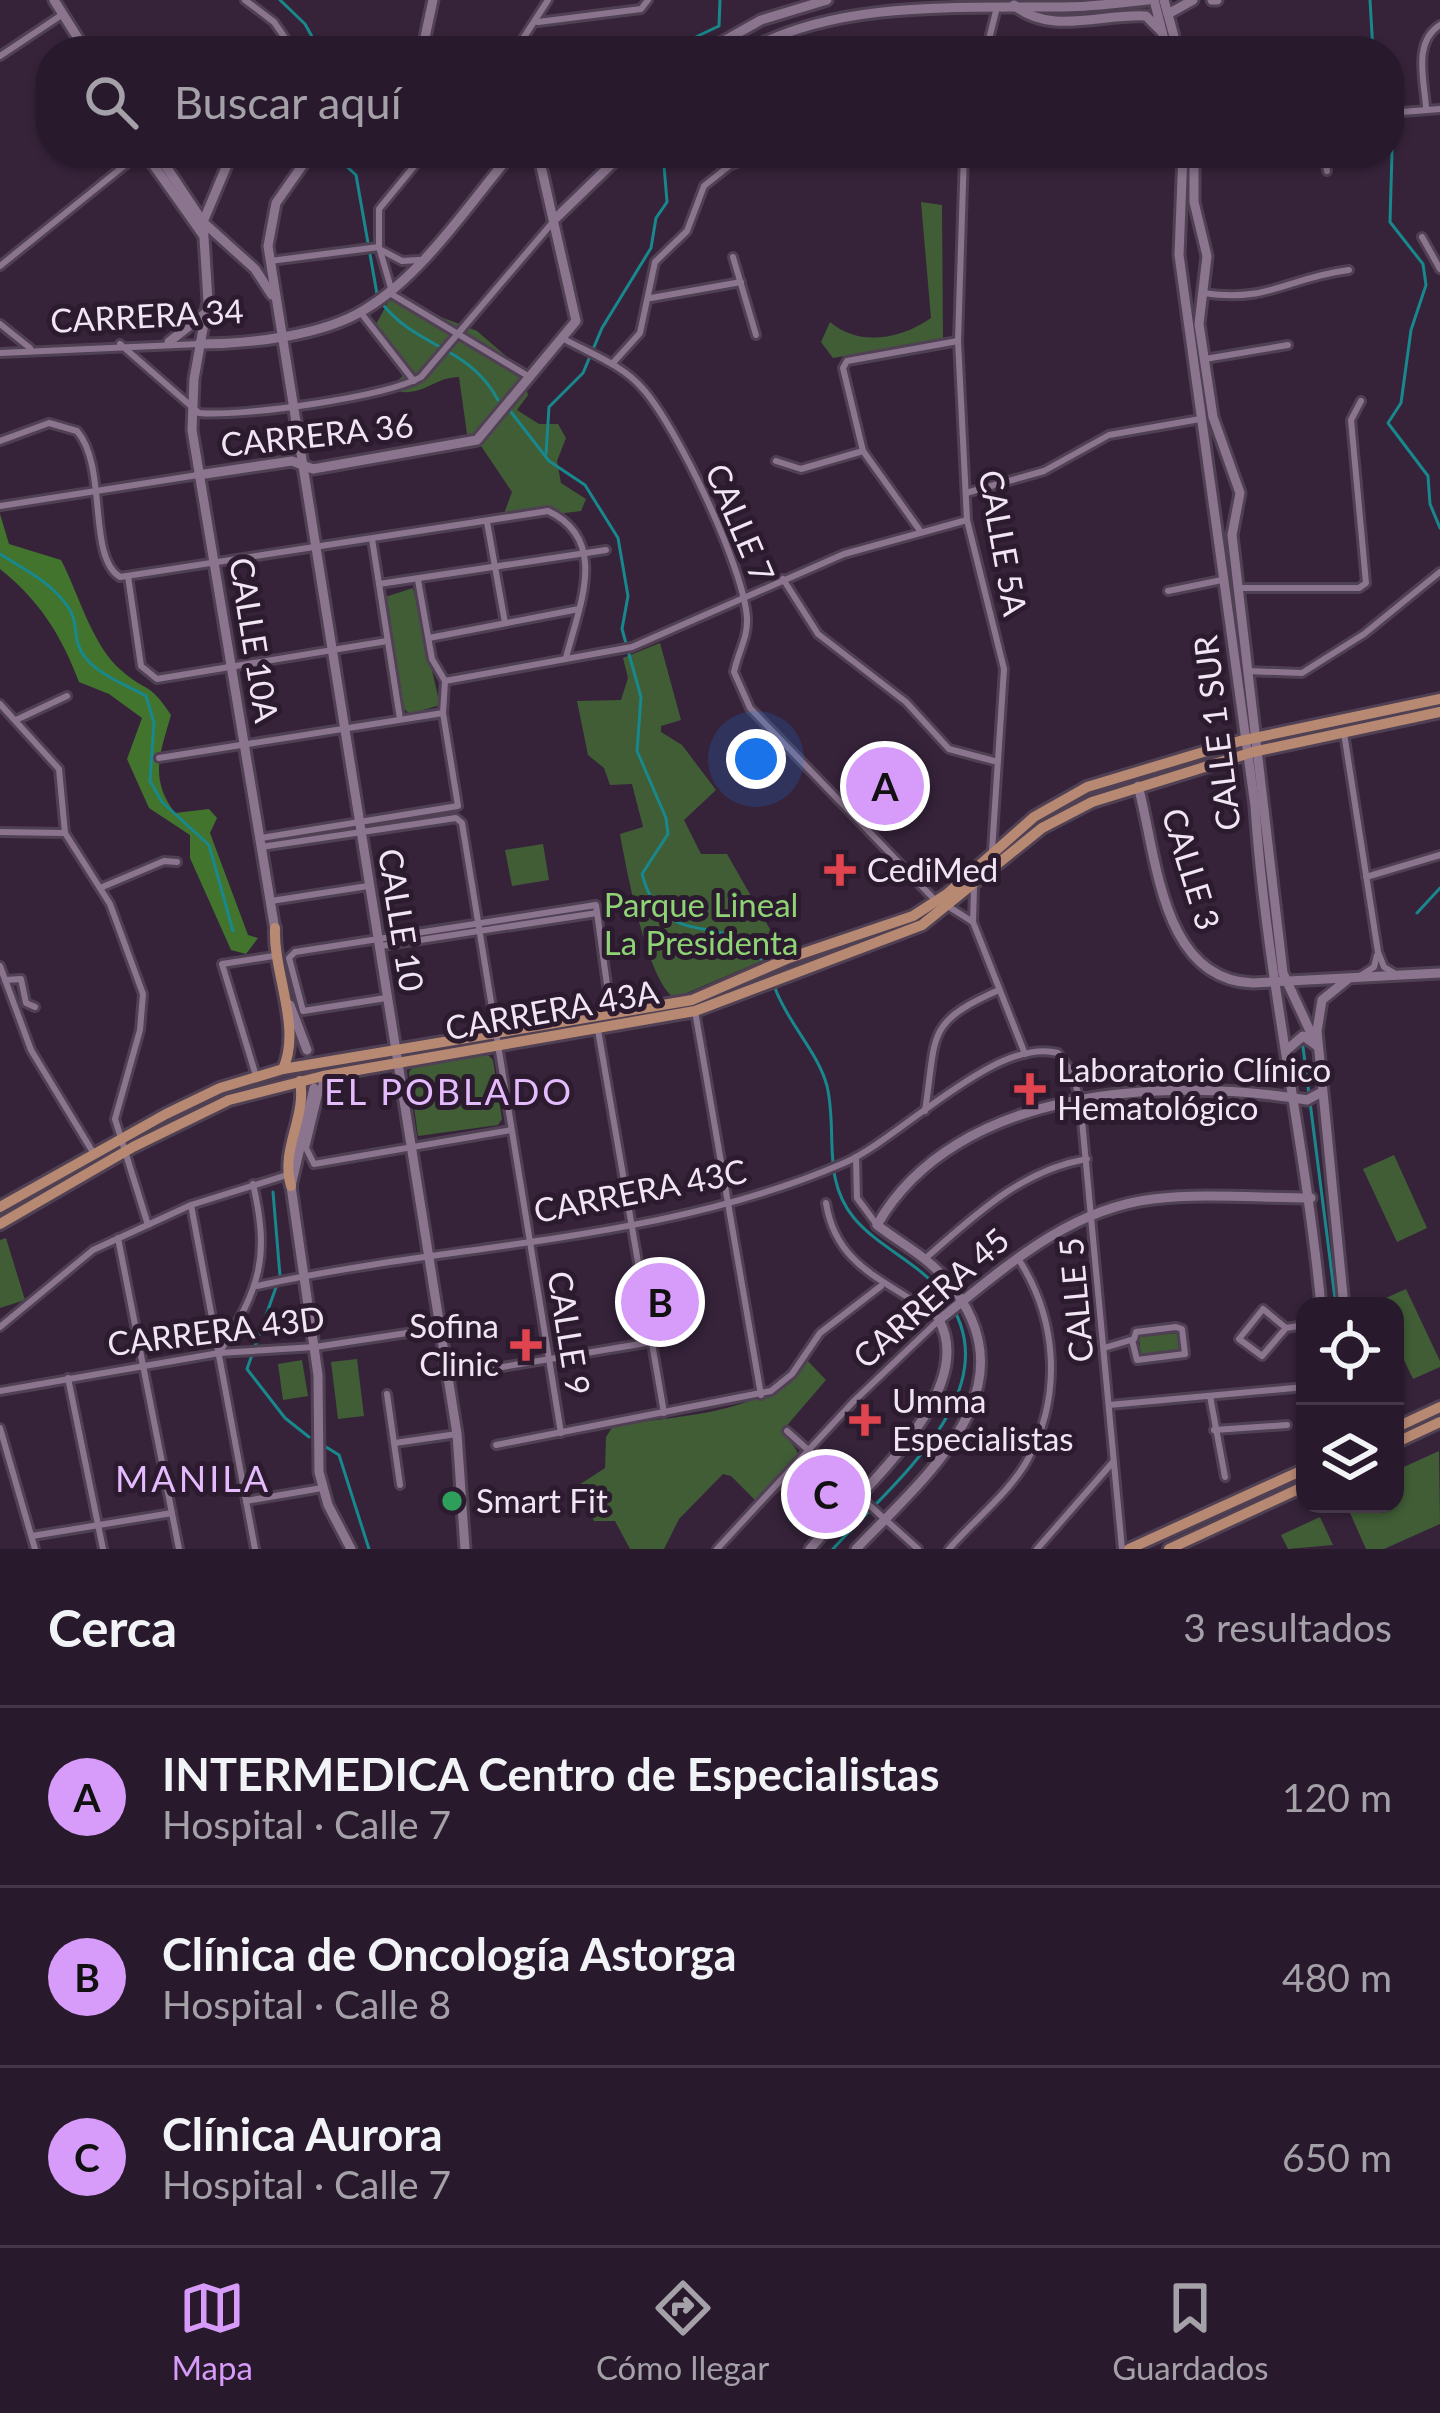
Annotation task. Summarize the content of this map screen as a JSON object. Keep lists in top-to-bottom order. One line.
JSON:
{"streets":{"main road":["CARRERA 43A"],"street":["CARRERA 34","CARRERA 36","CALLE 7","CALLE 5A","CALLE 10A","CALLE 1 SUR","CALLE 3","CALLE 10","CARRERA 43C","CARRERA 45","CALLE 5","CARRERA 43D","CALLE 9"]},"crossings":[["CARRERA 34","CALLE 10A"],["CARRERA 34","CALLE 10"],["CARRERA 36","CALLE 7"],["CARRERA 36","CALLE 10A"],["CARRERA 36","CALLE 10"],["CALLE 7","CARRERA 43A"],["CALLE 5A","CARRERA 43A"],["CALLE 10A","CALLE 10"],["CALLE 1 SUR","CALLE 3"],["CALLE 1 SUR","CARRERA 43A"],["CALLE 1 SUR","CARRERA 45"],["CALLE 3","CARRERA 43A"],["CALLE 10","CARRERA 43A"],["CALLE 10","CARRERA 43C"],["CALLE 10","CARRERA 43D"],["CARRERA 43A","CALLE 9"],["CARRERA 43C","CALLE 5"],["CARRERA 43C","CALLE 9"],["CARRERA 45","CALLE 5"]],"districts":["EL POBLADO","MANILA"],"parks":["Parque Lineal La Presidenta"],"places":{"health":["CediMed","Laboratorio Clínico Hematológico","Sofina Clinic","Umma Especialistas"],"other":["Smart Fit"]},"page":{"search":"Buscar aquí","pins":["A","B","C"],"heading":["Cerca","3 resultados"],"list":[{"mark":"A","name":"INTERMEDICA Centro de Especialistas","note":"Hospital · Calle 7","value":"120 m"},{"mark":"B","name":"Clínica de Oncología Astorga","note":"Hospital · Calle 8","value":"480 m"},{"mark":"C","name":"Clínica Aurora","note":"Hospital · Calle 7","value":"650 m"}],"nav":["Mapa","Cómo llegar","Guardados"]}}
